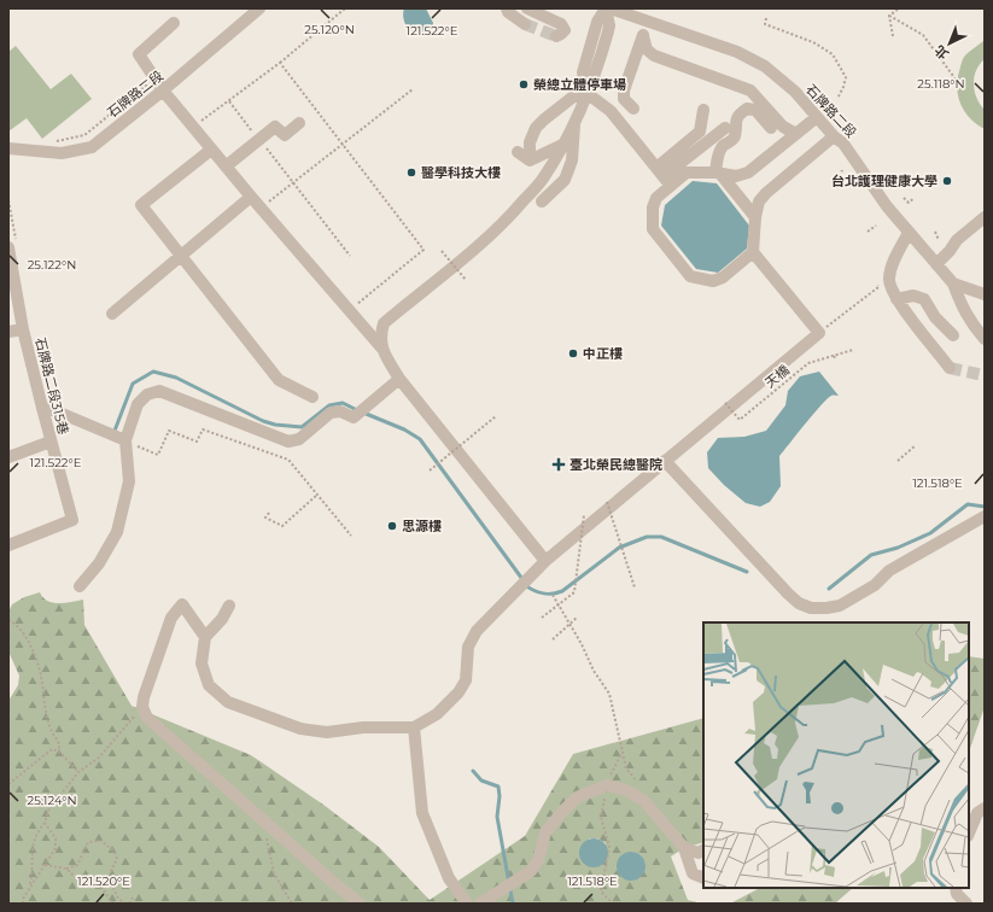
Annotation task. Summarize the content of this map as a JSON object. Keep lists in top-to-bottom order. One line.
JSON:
{"streets":{"street":["石牌路二段","石牌路二段315巷"],"path":["天橋"]},"places":{"other":["榮總立體停車場","醫學科技大樓","台北護理健康大學","中正樓","思源樓"],"health":["臺北榮民總醫院"]},"north":"bottom left","coordinates":["25.120°N","121.522°E","25.118°N","25.122°N","121.518°E","25.124°N","121.520°E"]}
